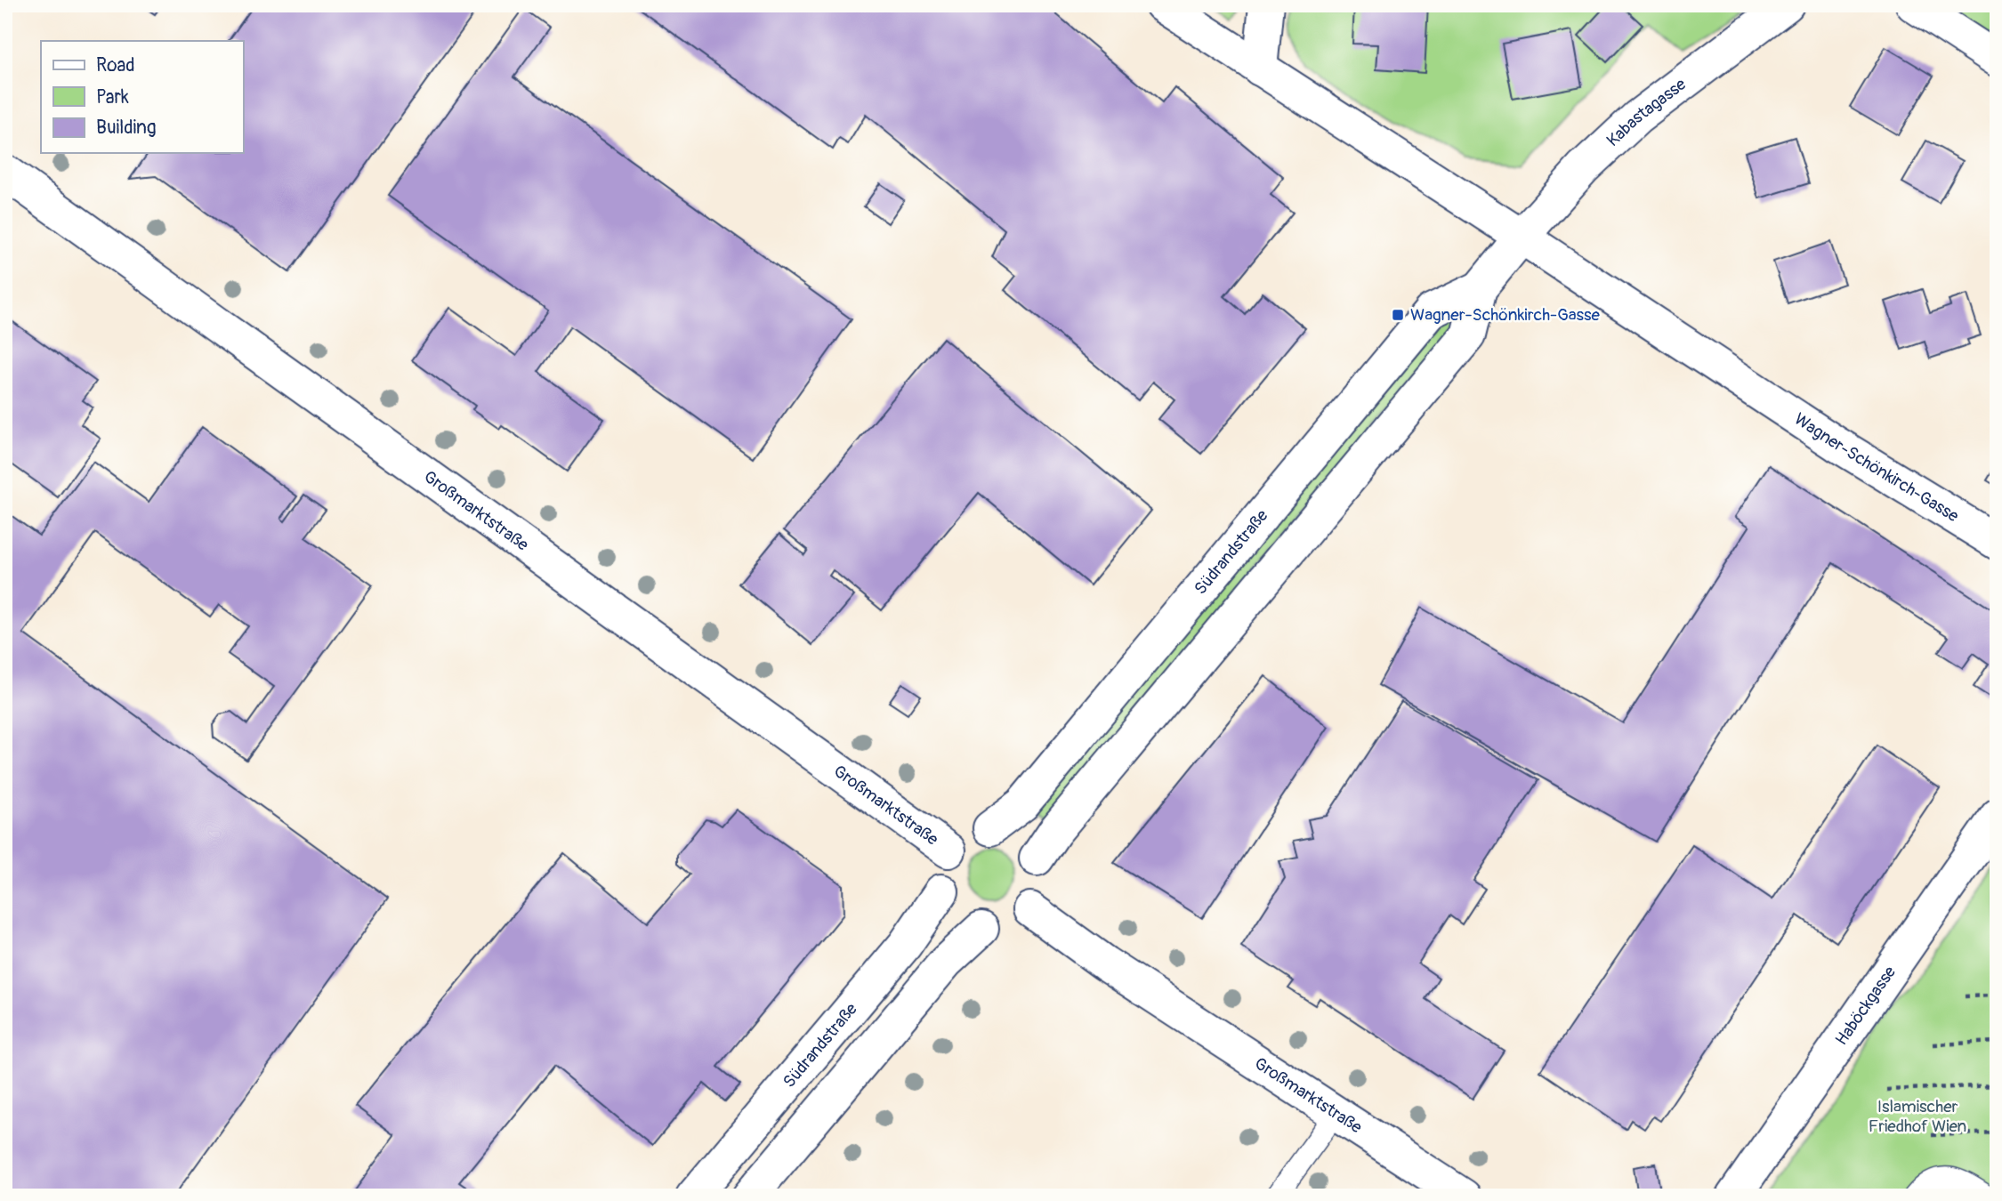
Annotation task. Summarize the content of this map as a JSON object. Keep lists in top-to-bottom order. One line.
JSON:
{"streets":{"street":["Kabastagasse","Wagner-Schönkirch-Gasse","Großmarktstraße","Südrandstraße","Haböckgasse"]},"crossings":[["Kabastagasse","Wagner-Schönkirch-Gasse"],["Kabastagasse","Südrandstraße"],["Wagner-Schönkirch-Gasse","Südrandstraße"],["Großmarktstraße","Südrandstraße"]],"parks":["Islamischer Friedhof Wien"],"places":{"transit":["Wagner-Schönkirch-Gasse"]},"legend":["Road","Park","Building"]}
